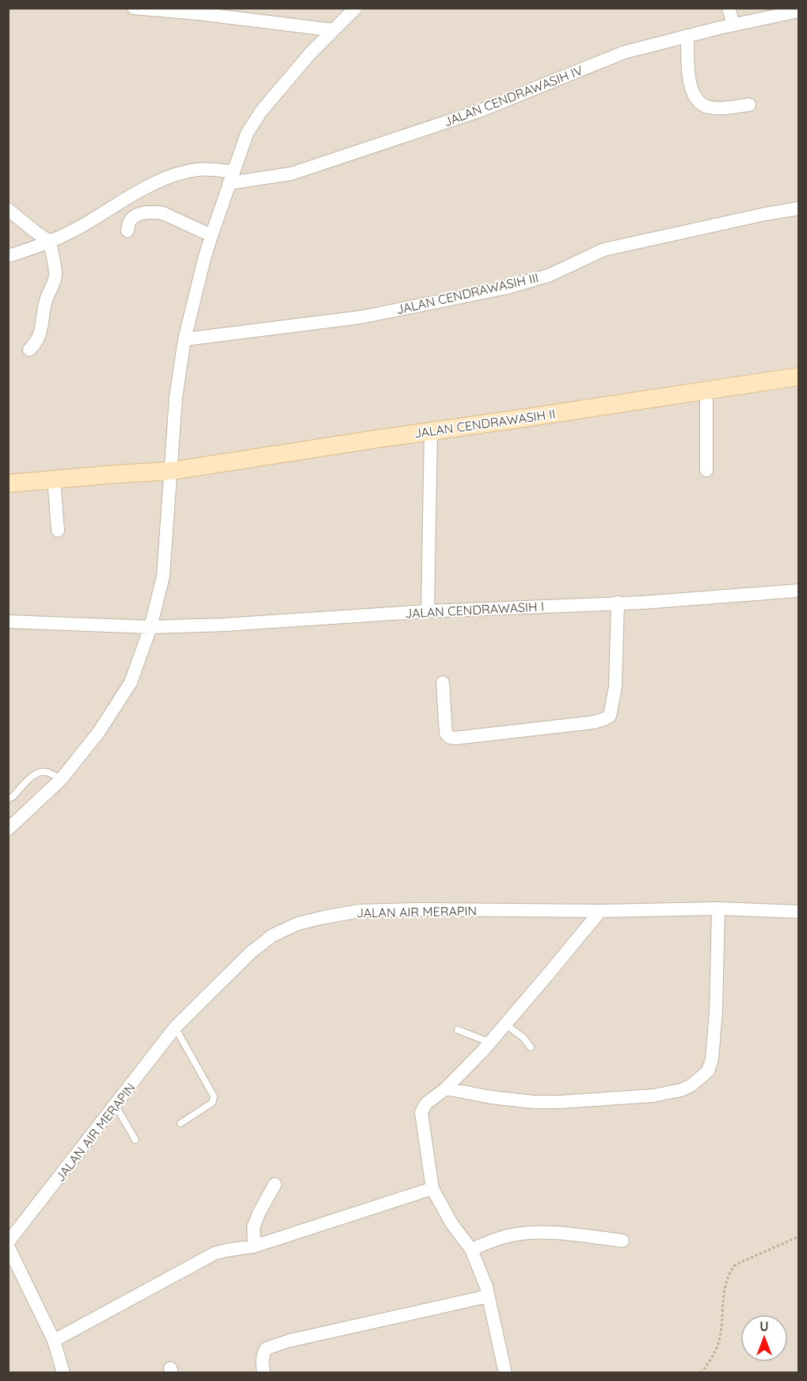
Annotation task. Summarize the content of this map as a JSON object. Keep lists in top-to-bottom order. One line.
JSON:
{"streets":{"street":["JALAN CENDRAWASIH IV","JALAN CENDRAWASIH III","JALAN CENDRAWASIH II","JALAN CENDRAWASIH I","JALAN AIR MERAPIN"]},"north":"top"}
